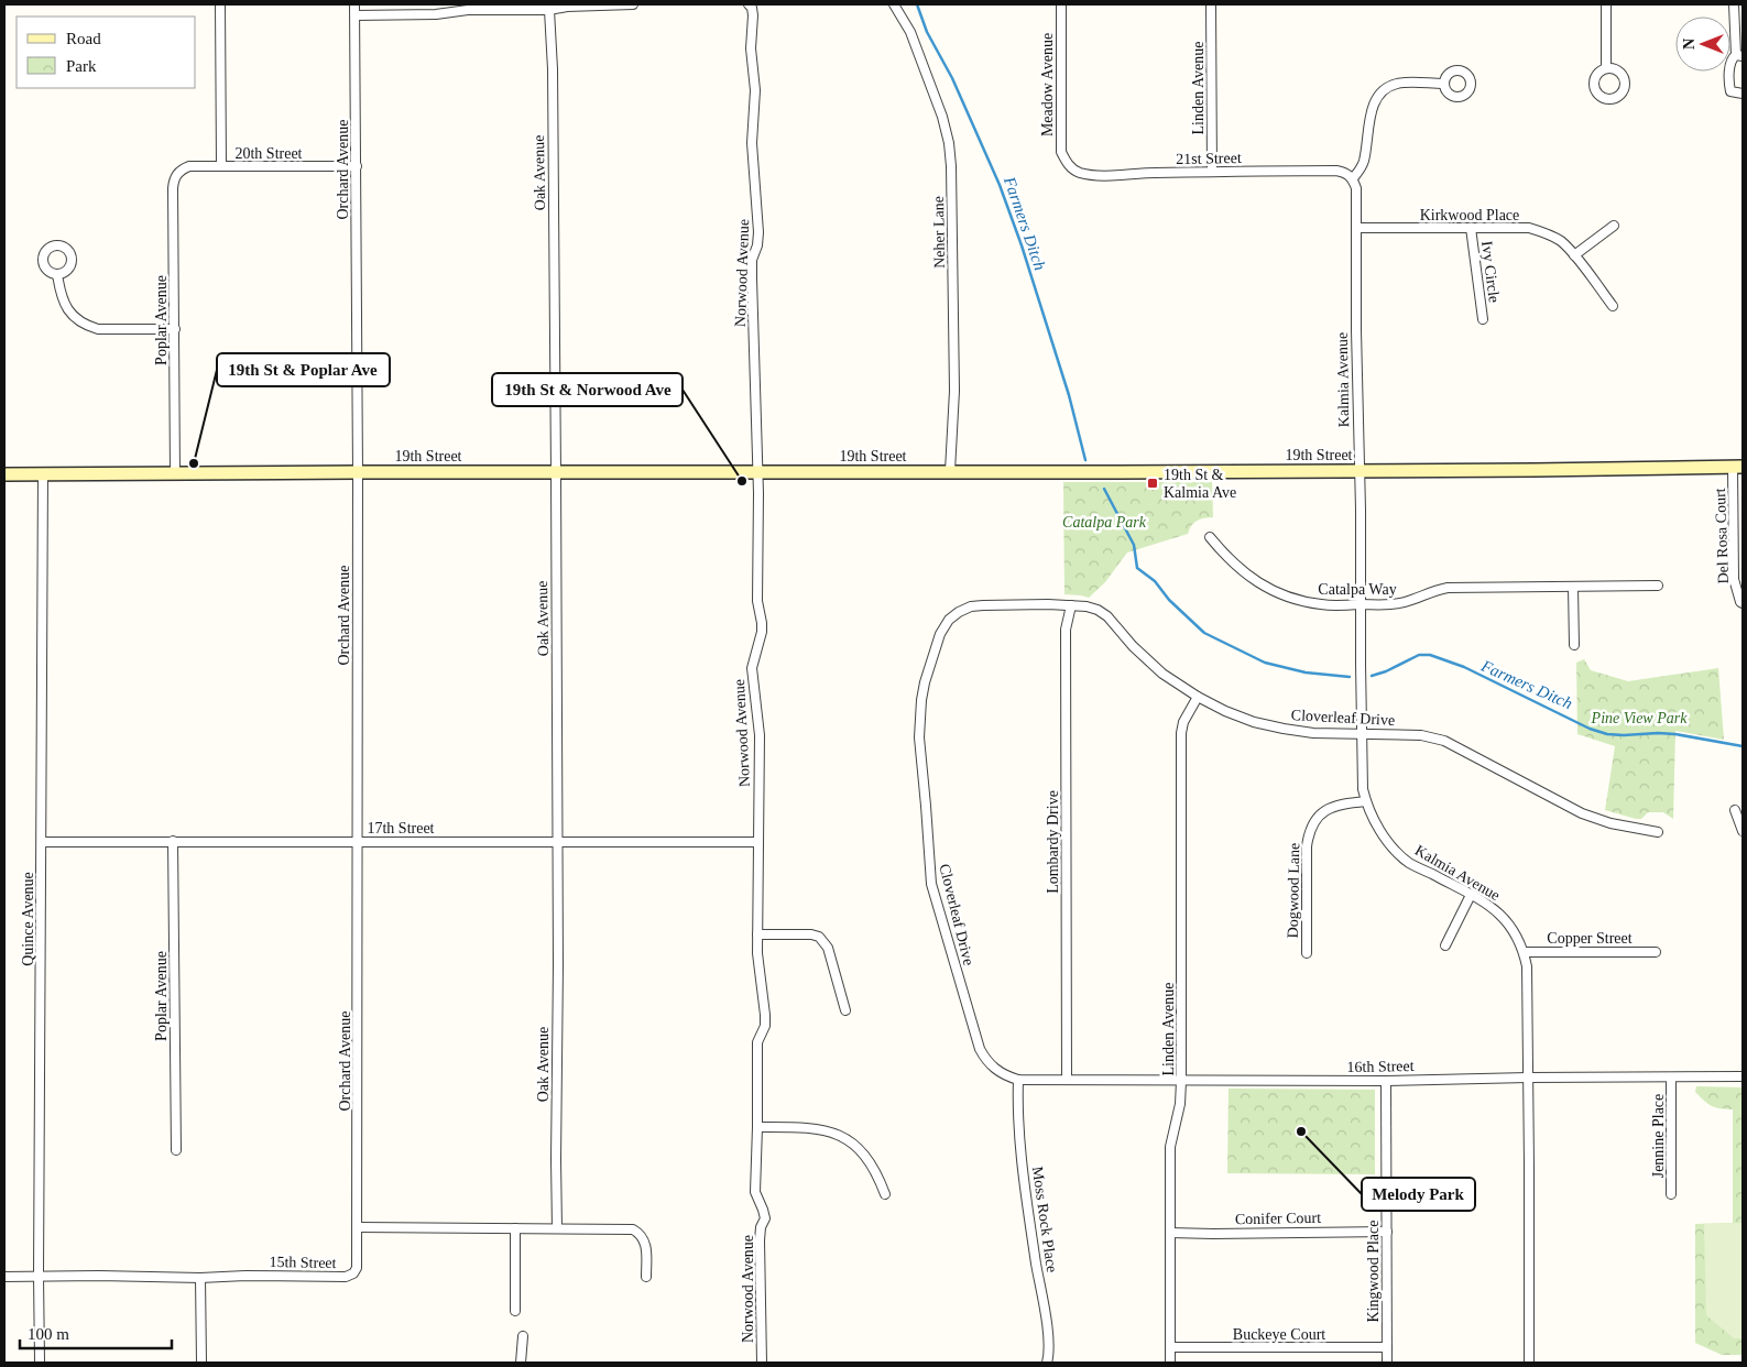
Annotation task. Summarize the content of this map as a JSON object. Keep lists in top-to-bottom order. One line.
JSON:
{"streets":{"street":["Meadow Avenue","Linden Avenue","20th Street","21st Street","Orchard Avenue","Oak Avenue","Kirkwood Place","Neher Lane","Ivy Circle","Norwood Avenue","Poplar Avenue","Kalmia Avenue","19th Street","Del Rosa Court","Catalpa Way","Cloverleaf Drive","17th Street","Lombardy Drive","Dogwood Lane","Quince Avenue","Copper Street","16th Street","Jennine Place","Conifer Court","Moss Rock Place","15th Street","Kingwood Place","Buckeye Court"]},"crossings":[["Meadow Avenue","21st Street"],["Linden Avenue","21st Street"],["Linden Avenue","Cloverleaf Drive"],["Linden Avenue","16th Street"],["Linden Avenue","Conifer Court"],["Linden Avenue","Buckeye Court"],["20th Street","Orchard Avenue"],["20th Street","Poplar Avenue"],["21st Street","Kalmia Avenue"],["Orchard Avenue","19th Street"],["Orchard Avenue","17th Street"],["Orchard Avenue","15th Street"],["Oak Avenue","19th Street"],["Oak Avenue","17th Street"],["Kirkwood Place","Ivy Circle"],["Kirkwood Place","Kalmia Avenue"],["Neher Lane","19th Street"],["Norwood Avenue","19th Street"],["Norwood Avenue","17th Street"],["Poplar Avenue","19th Street"],["Poplar Avenue","17th Street"],["Kalmia Avenue","19th Street"],["Kalmia Avenue","Catalpa Way"],["Kalmia Avenue","Cloverleaf Drive"],["Kalmia Avenue","Dogwood Lane"],["Kalmia Avenue","Copper Street"],["Kalmia Avenue","16th Street"],["19th Street","Del Rosa Court"],["19th Street","Quince Avenue"],["Cloverleaf Drive","Lombardy Drive"],["Cloverleaf Drive","16th Street"],["Cloverleaf Drive","Moss Rock Place"],["17th Street","Quince Avenue"],["Lombardy Drive","16th Street"],["Quince Avenue","15th Street"],["16th Street","Jennine Place"],["16th Street","Moss Rock Place"],["16th Street","Kingwood Place"],["Conifer Court","Kingwood Place"],["Kingwood Place","Buckeye Court"]],"water":["Farmers Ditch"],"parks":["Catalpa Park","Pine View Park"],"places":{"other":["19th St & Poplar Ave","19th St & Norwood Ave","Melody Park"],"transit":["19th St & Kalmia Ave"]},"legend":["Road","Park"],"scale_bar":"100 m","north":"left"}
